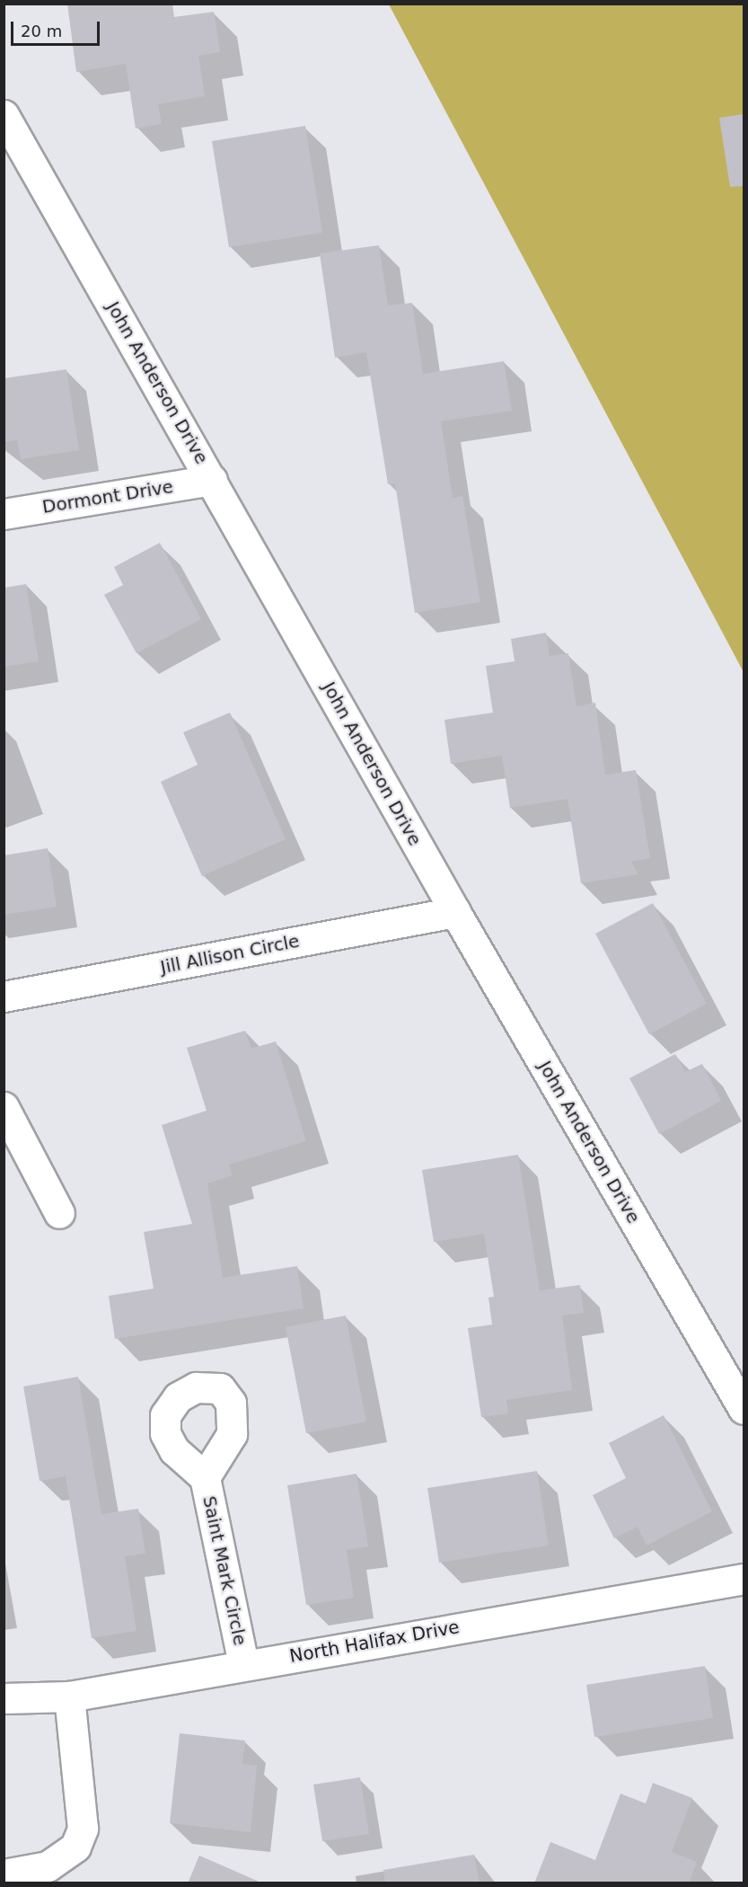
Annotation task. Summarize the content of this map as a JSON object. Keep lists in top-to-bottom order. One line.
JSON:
{"streets":{"street":["John Anderson Drive","Dormont Drive","Jill Allison Circle","Saint Mark Circle","North Halifax Drive"]},"crossings":[["John Anderson Drive","Dormont Drive"],["John Anderson Drive","Jill Allison Circle"],["Saint Mark Circle","North Halifax Drive"]],"scale_bar":"20 m"}
